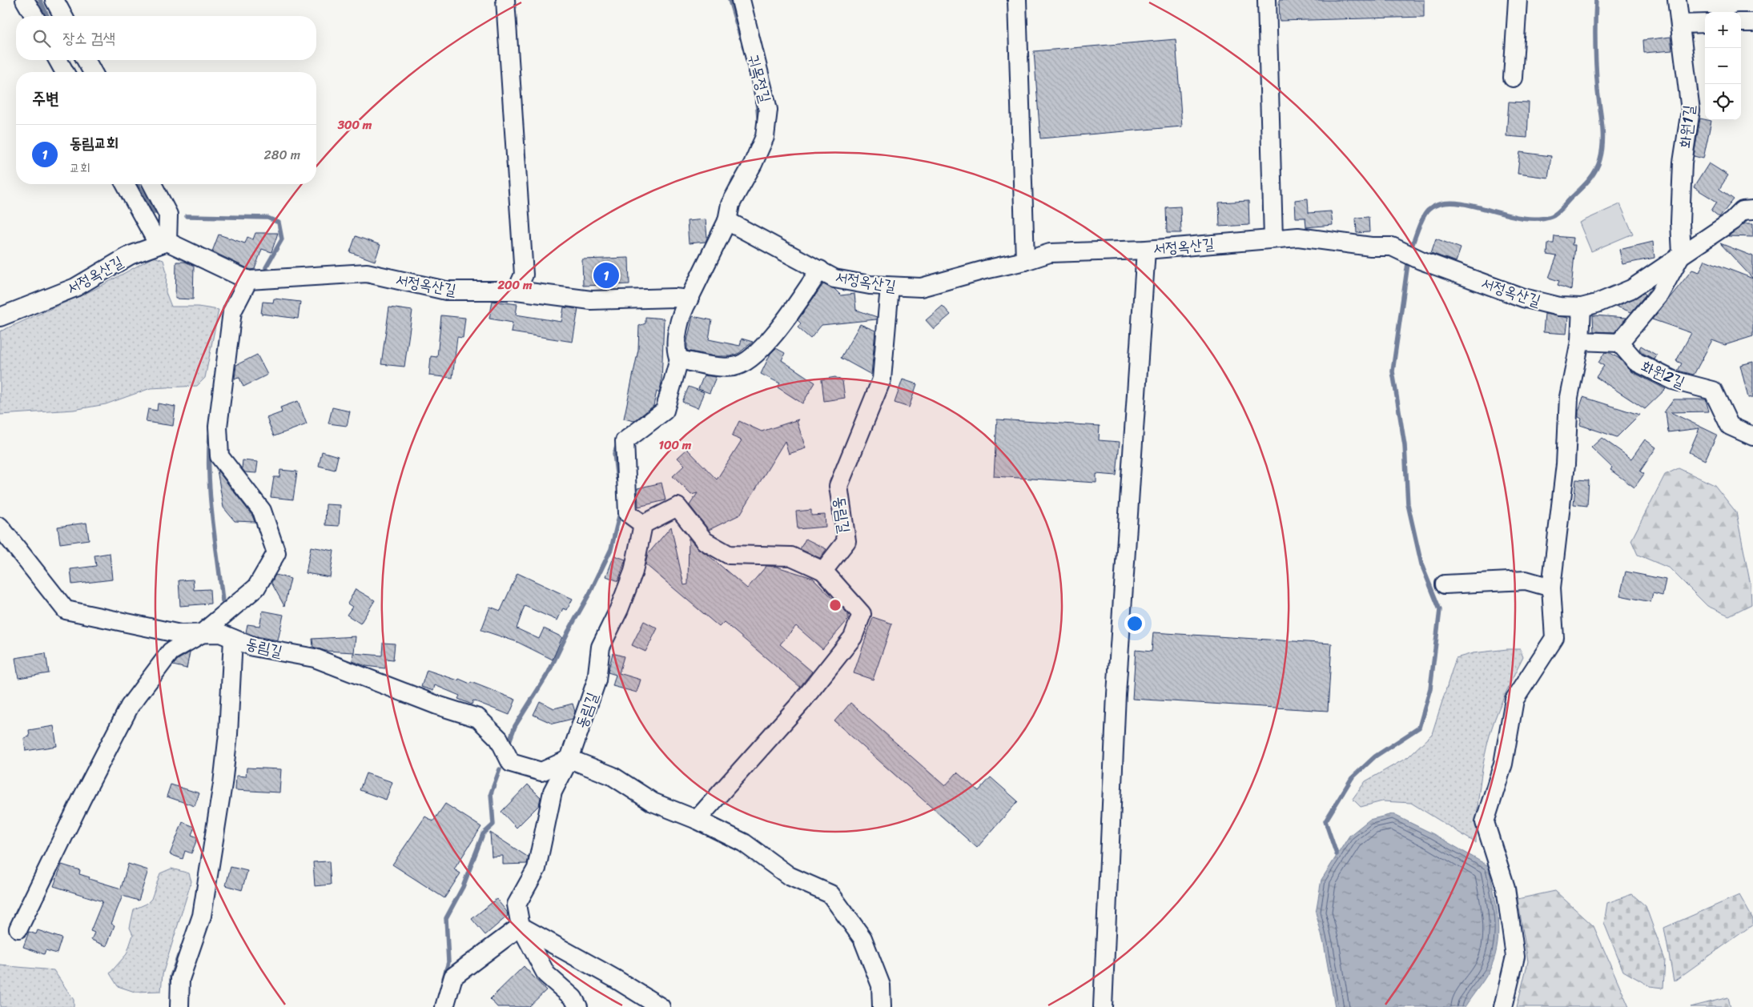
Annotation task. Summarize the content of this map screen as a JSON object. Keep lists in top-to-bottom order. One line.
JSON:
{"streets":{"lane":["귀목정길","화원1길","서정옥산길","화원2길","동림길"]},"crossings":[["귀목정길","서정옥산길"],["화원1길","서정옥산길"],["서정옥산길","동림길"]],"page":{"map_buttons":["+","−"],"search":"장소 검색","heading":"주변","list":[{"mark":"1","name":"동림교회","note":"교회","value":"280 m"}],"pins":"1"},"rings":["300 m","200 m","100 m"]}
